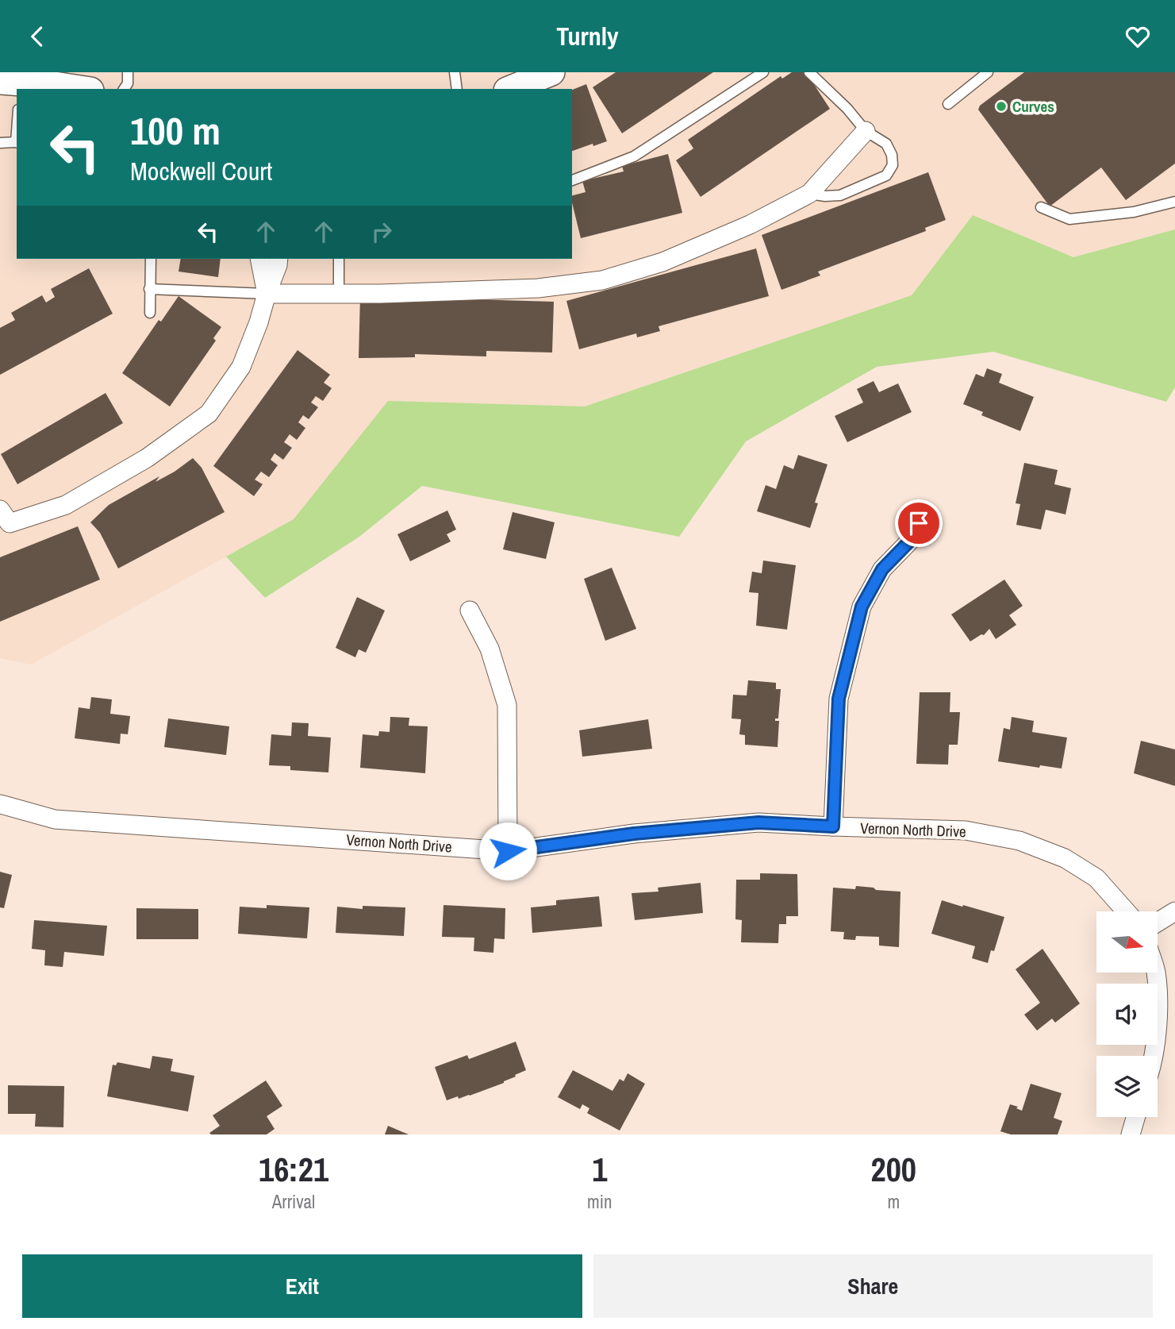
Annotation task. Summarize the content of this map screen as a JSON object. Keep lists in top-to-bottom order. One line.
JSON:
{"streets":{"street":["Vernon North Drive"]},"places":["Curves"],"north":"right","page":{"header":"Turnly","turn":["100 m","Mockwell Court"],"eta":["16:21","Arrival","1","min","200","m"],"buttons":["Exit","Share"]}}
